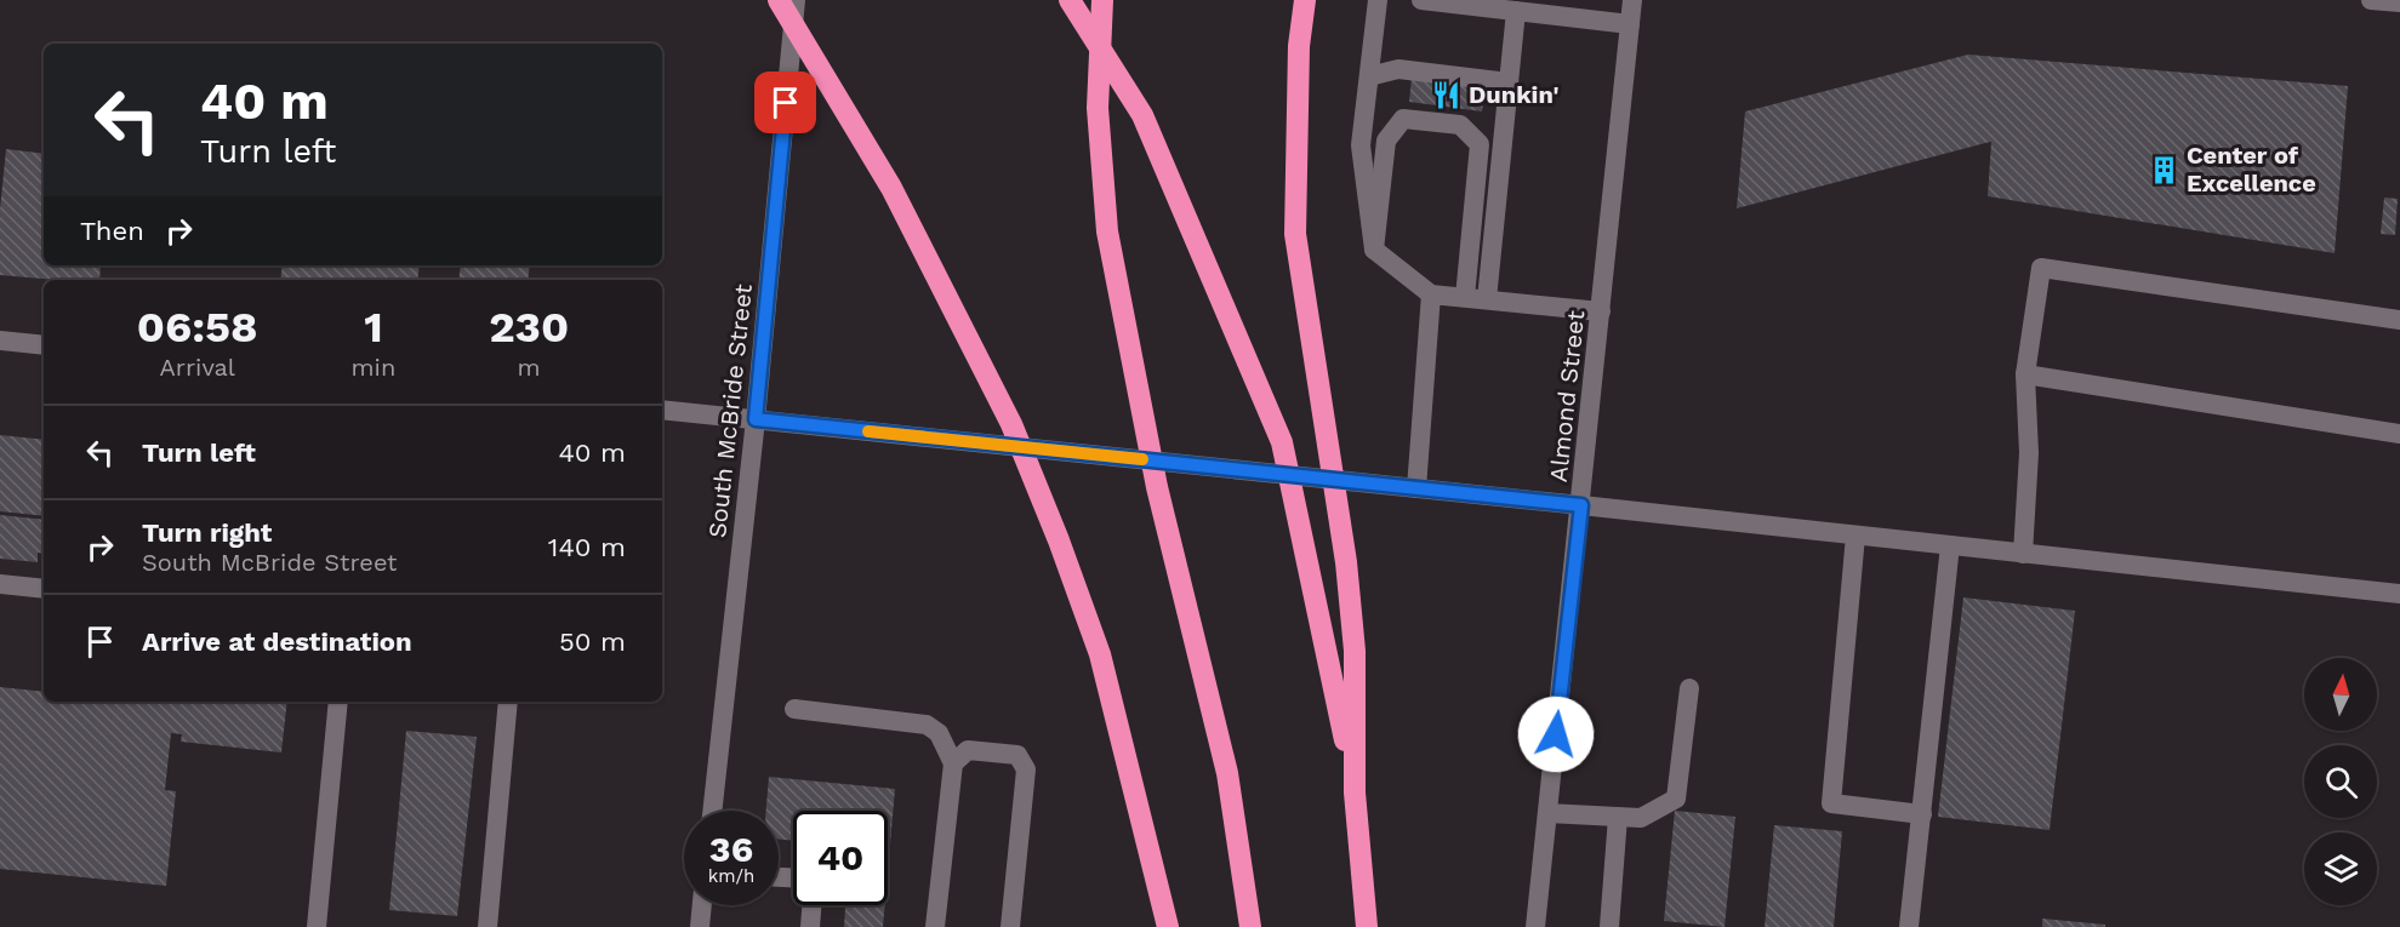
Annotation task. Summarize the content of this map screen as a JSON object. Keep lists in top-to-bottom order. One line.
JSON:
{"streets":{"street":["Almond Street","South McBride Street"]},"places":{"restaurant":["Dunkin'"],"building":["Center of Excellence"]},"north":"top","page":{"turn":["40 m","Turn left"],"then":"Then","eta":["06:58","Arrival","1","min","230","m"],"list":[{"name":"Turn left","value":"40 m"},{"name":"Turn right","note":"South McBride Street","value":"140 m"},{"name":"Arrive at destination","value":"50 m"}],"speed":"36 km/h","limit":"40"}}
